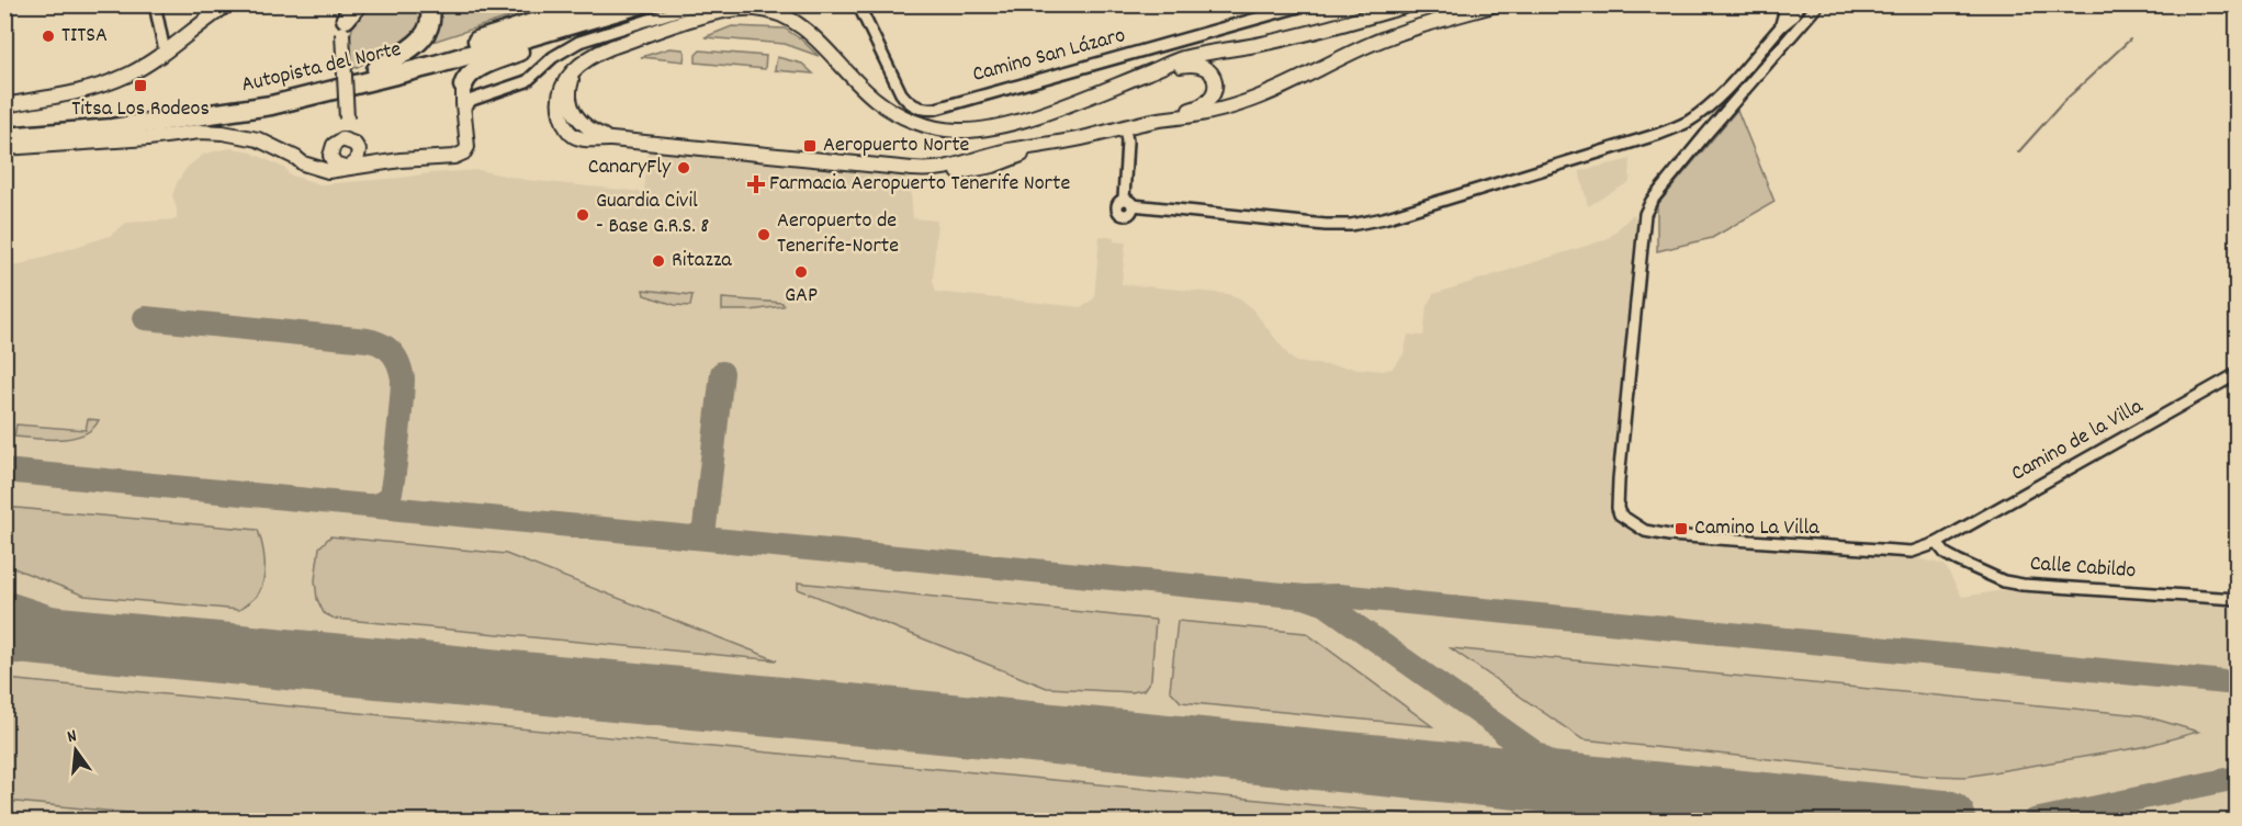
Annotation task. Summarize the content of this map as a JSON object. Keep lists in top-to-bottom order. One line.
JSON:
{"streets":{"highway":["Autopista del Norte"],"street":["Camino San Lázaro","Camino de la Villa","Calle Cabildo"]},"crossings":[["Camino de la Villa","Calle Cabildo"]],"places":{"other":["TITSA","CanaryFly","Guardia Civil - Base G.R.S. 8","Aeropuerto de Tenerife-Norte","Ritazza","GAP"],"transit":["Titsa Los Rodeos","Aeropuerto Norte","Camino La Villa"],"health":["Farmacia Aeropuerto Tenerife Norte"]},"north":"top"}
